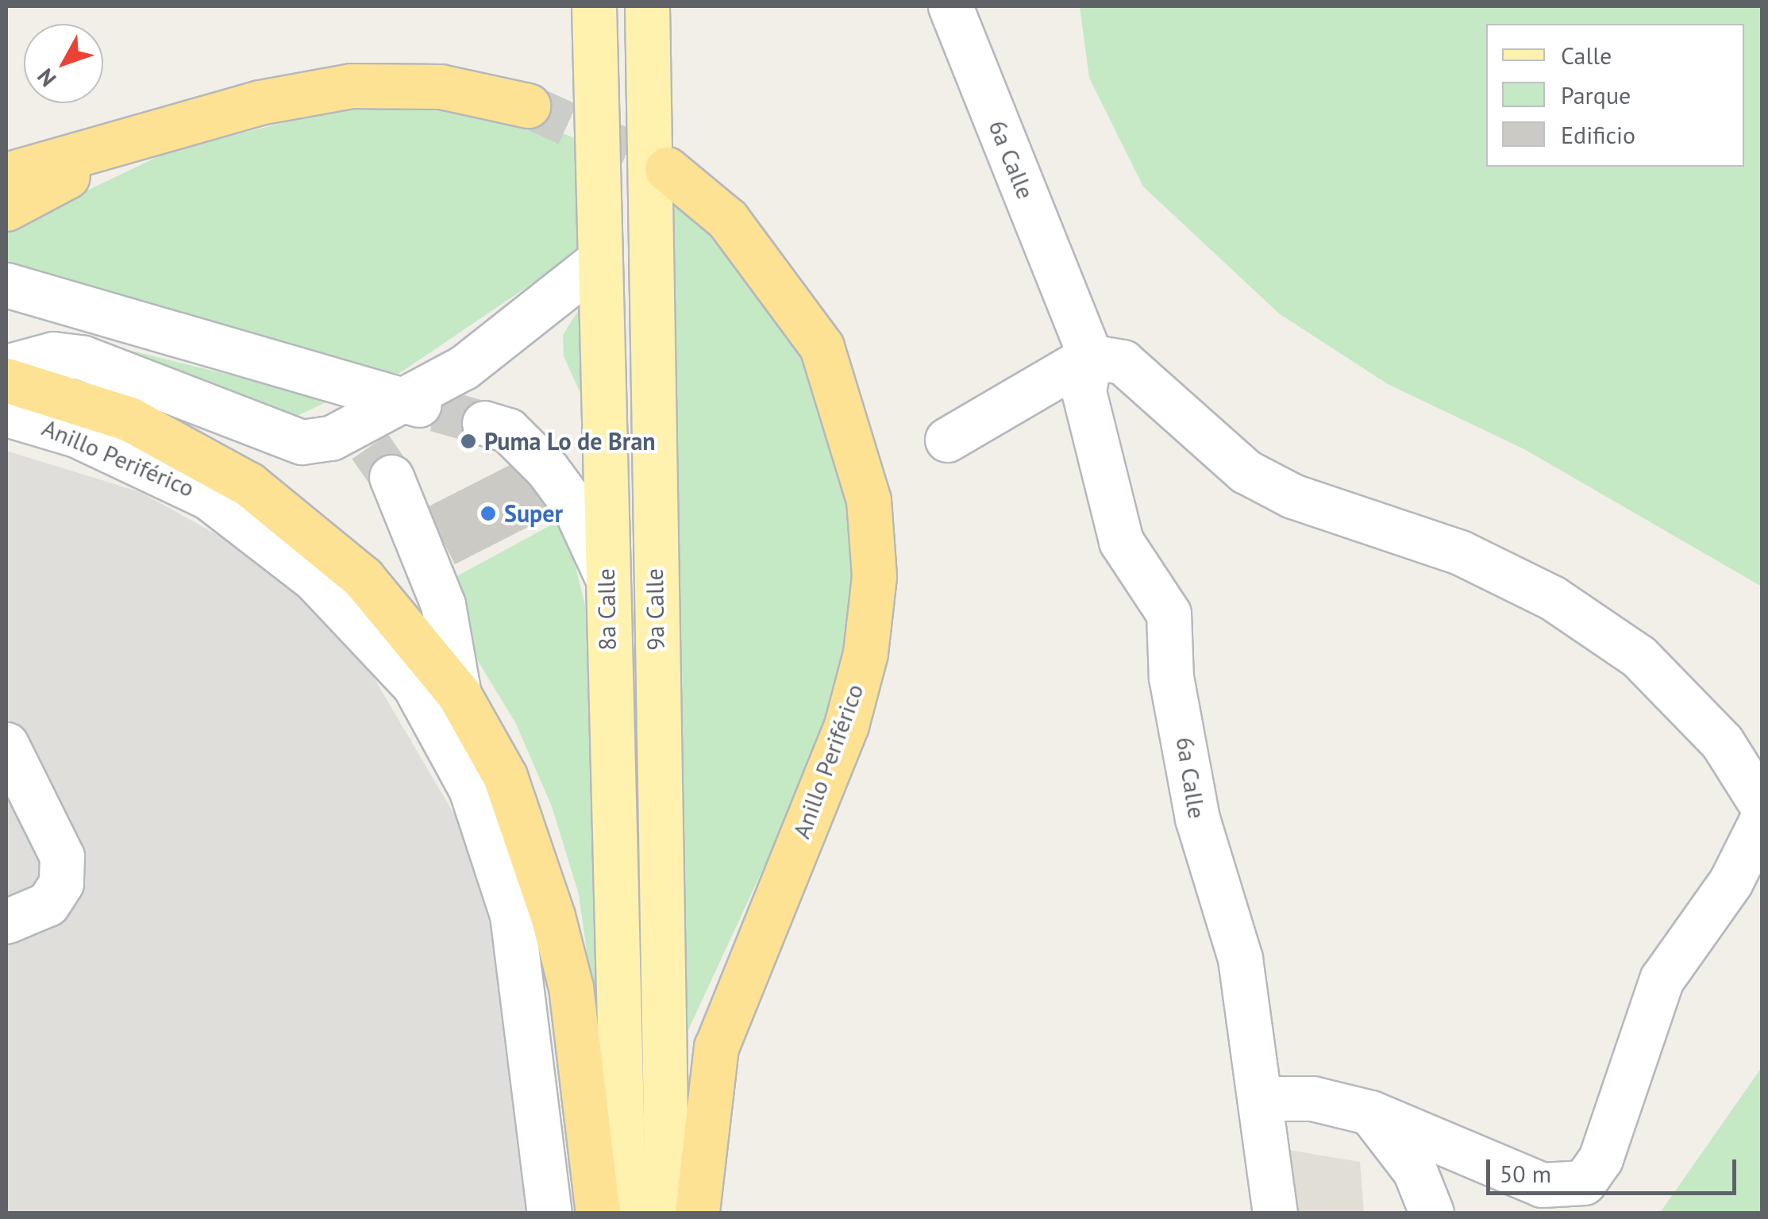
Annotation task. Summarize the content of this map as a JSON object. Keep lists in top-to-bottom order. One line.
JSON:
{"streets":{"highway":["Anillo Periférico"],"main road":["8a Calle","9a Calle"],"street":["6a Calle"]},"places":["Puma Lo de Bran","Super"],"legend":["Calle","Parque","Edificio"],"scale_bar":"50 m","north":"bottom left"}
